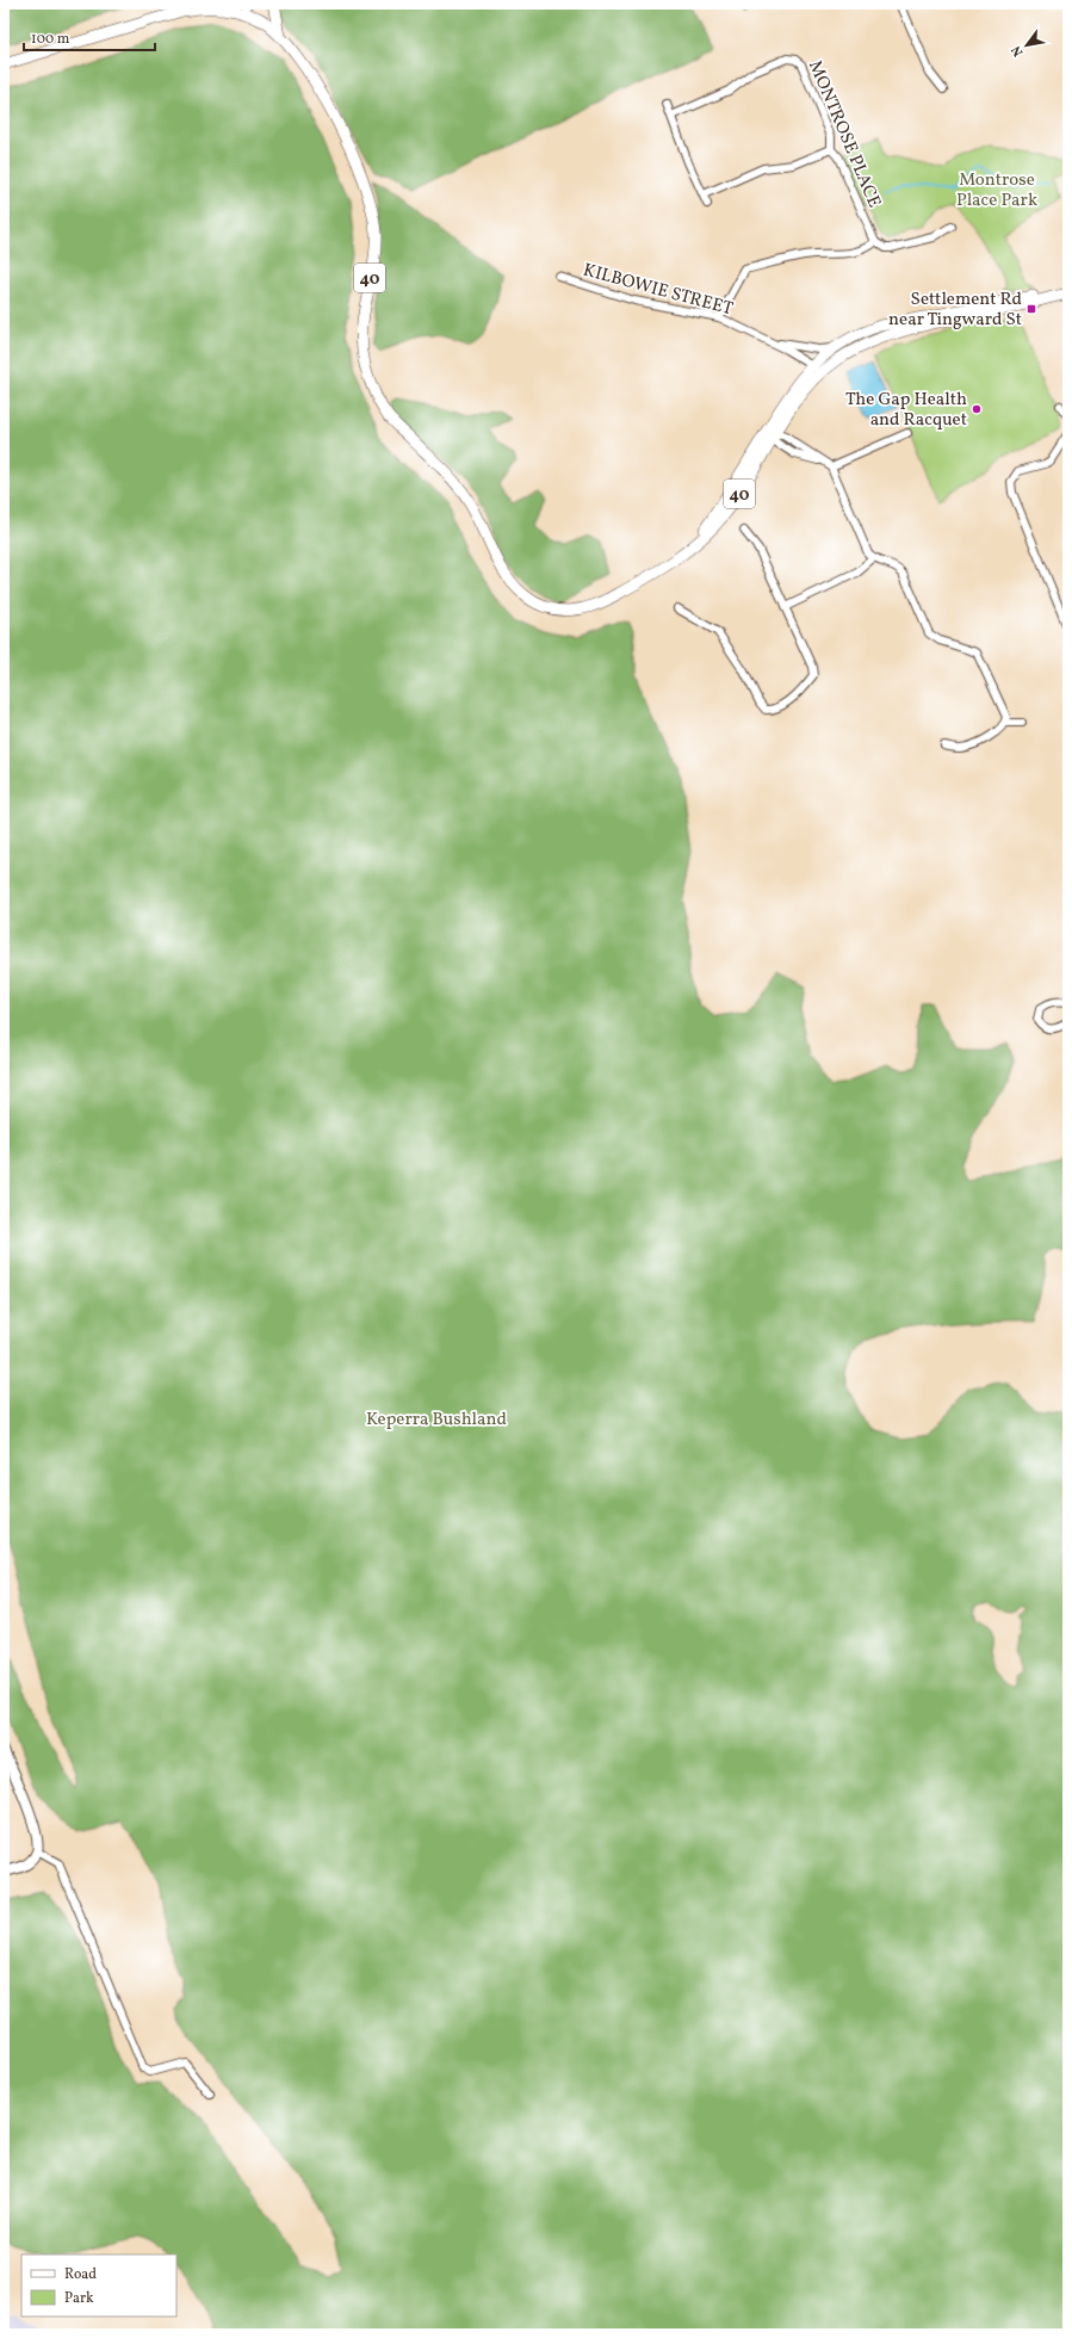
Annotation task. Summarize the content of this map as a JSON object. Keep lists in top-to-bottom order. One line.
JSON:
{"streets":{"main road":["40"],"street":["MONTROSE PLACE","KILBOWIE STREET"]},"crossings":[["40","KILBOWIE STREET"]],"parks":["Montrose Place Park","Keperra Bushland"],"places":{"transit":["Settlement Rd near Tingward St"],"other":["The Gap Health and Racquet"]},"legend":["Road","Park"],"scale_bar":"100 m","north":"bottom left"}
